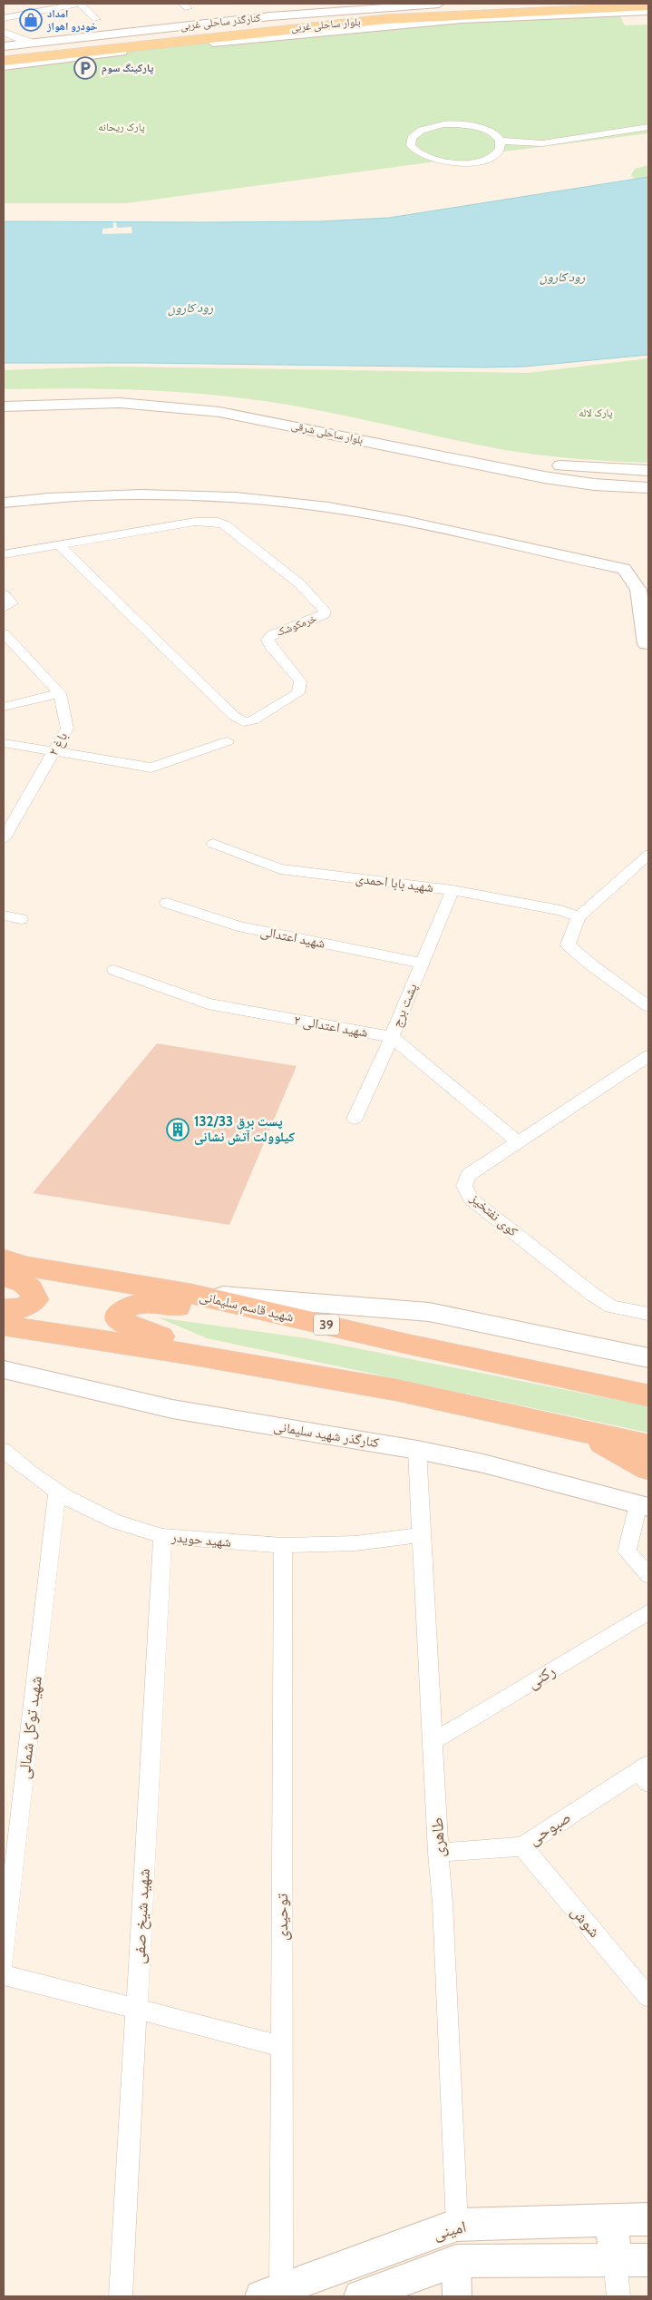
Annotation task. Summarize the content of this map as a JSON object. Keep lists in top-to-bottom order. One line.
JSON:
{"streets":{"highway":["شهید قاسم سلیمانی","39"],"main road":["بلوار ساحلی غربی","بلوار ساحلی شرقی","امینی"],"street":["کنارگذر ساحلی غربی","خرمکوشک","باغ ۲","شهید بابا احمدی","شهید اعتدالی","پشت برج","شهید اعتدالی ۲","کوی نفتخیز","کنارگذر شهید سلیمانی","شهید حویدر","رکنی","شهید توکل شمالی","صبوحی","طاهری","شهید شیخ صفی","توحیدی","شوش"]},"crossings":[["شهید بابا احمدی","پشت برج"],["شهید اعتدالی","پشت برج"],["پشت برج","شهید اعتدالی ۲"],["شهید اعتدالی ۲","کوی نفتخیز"],["کنارگذر شهید سلیمانی","طاهری"],["شهید حویدر","شهید توکل شمالی"],["شهید حویدر","طاهری"],["شهید حویدر","شهید شیخ صفی"],["شهید حویدر","توحیدی"],["رکنی","طاهری"],["صبوحی","طاهری"],["صبوحی","شوش"],["طاهری","امینی"],["توحیدی","امینی"]],"water":["رود کارون"],"parks":["پارک ریحانه","پارک لاله"],"places":{"shop":["امداد خودرو اهواز"],"parking":["پارکینگ سوم"],"building":["پست برق 132/33 کیلوولت آتش نشانی"]}}
